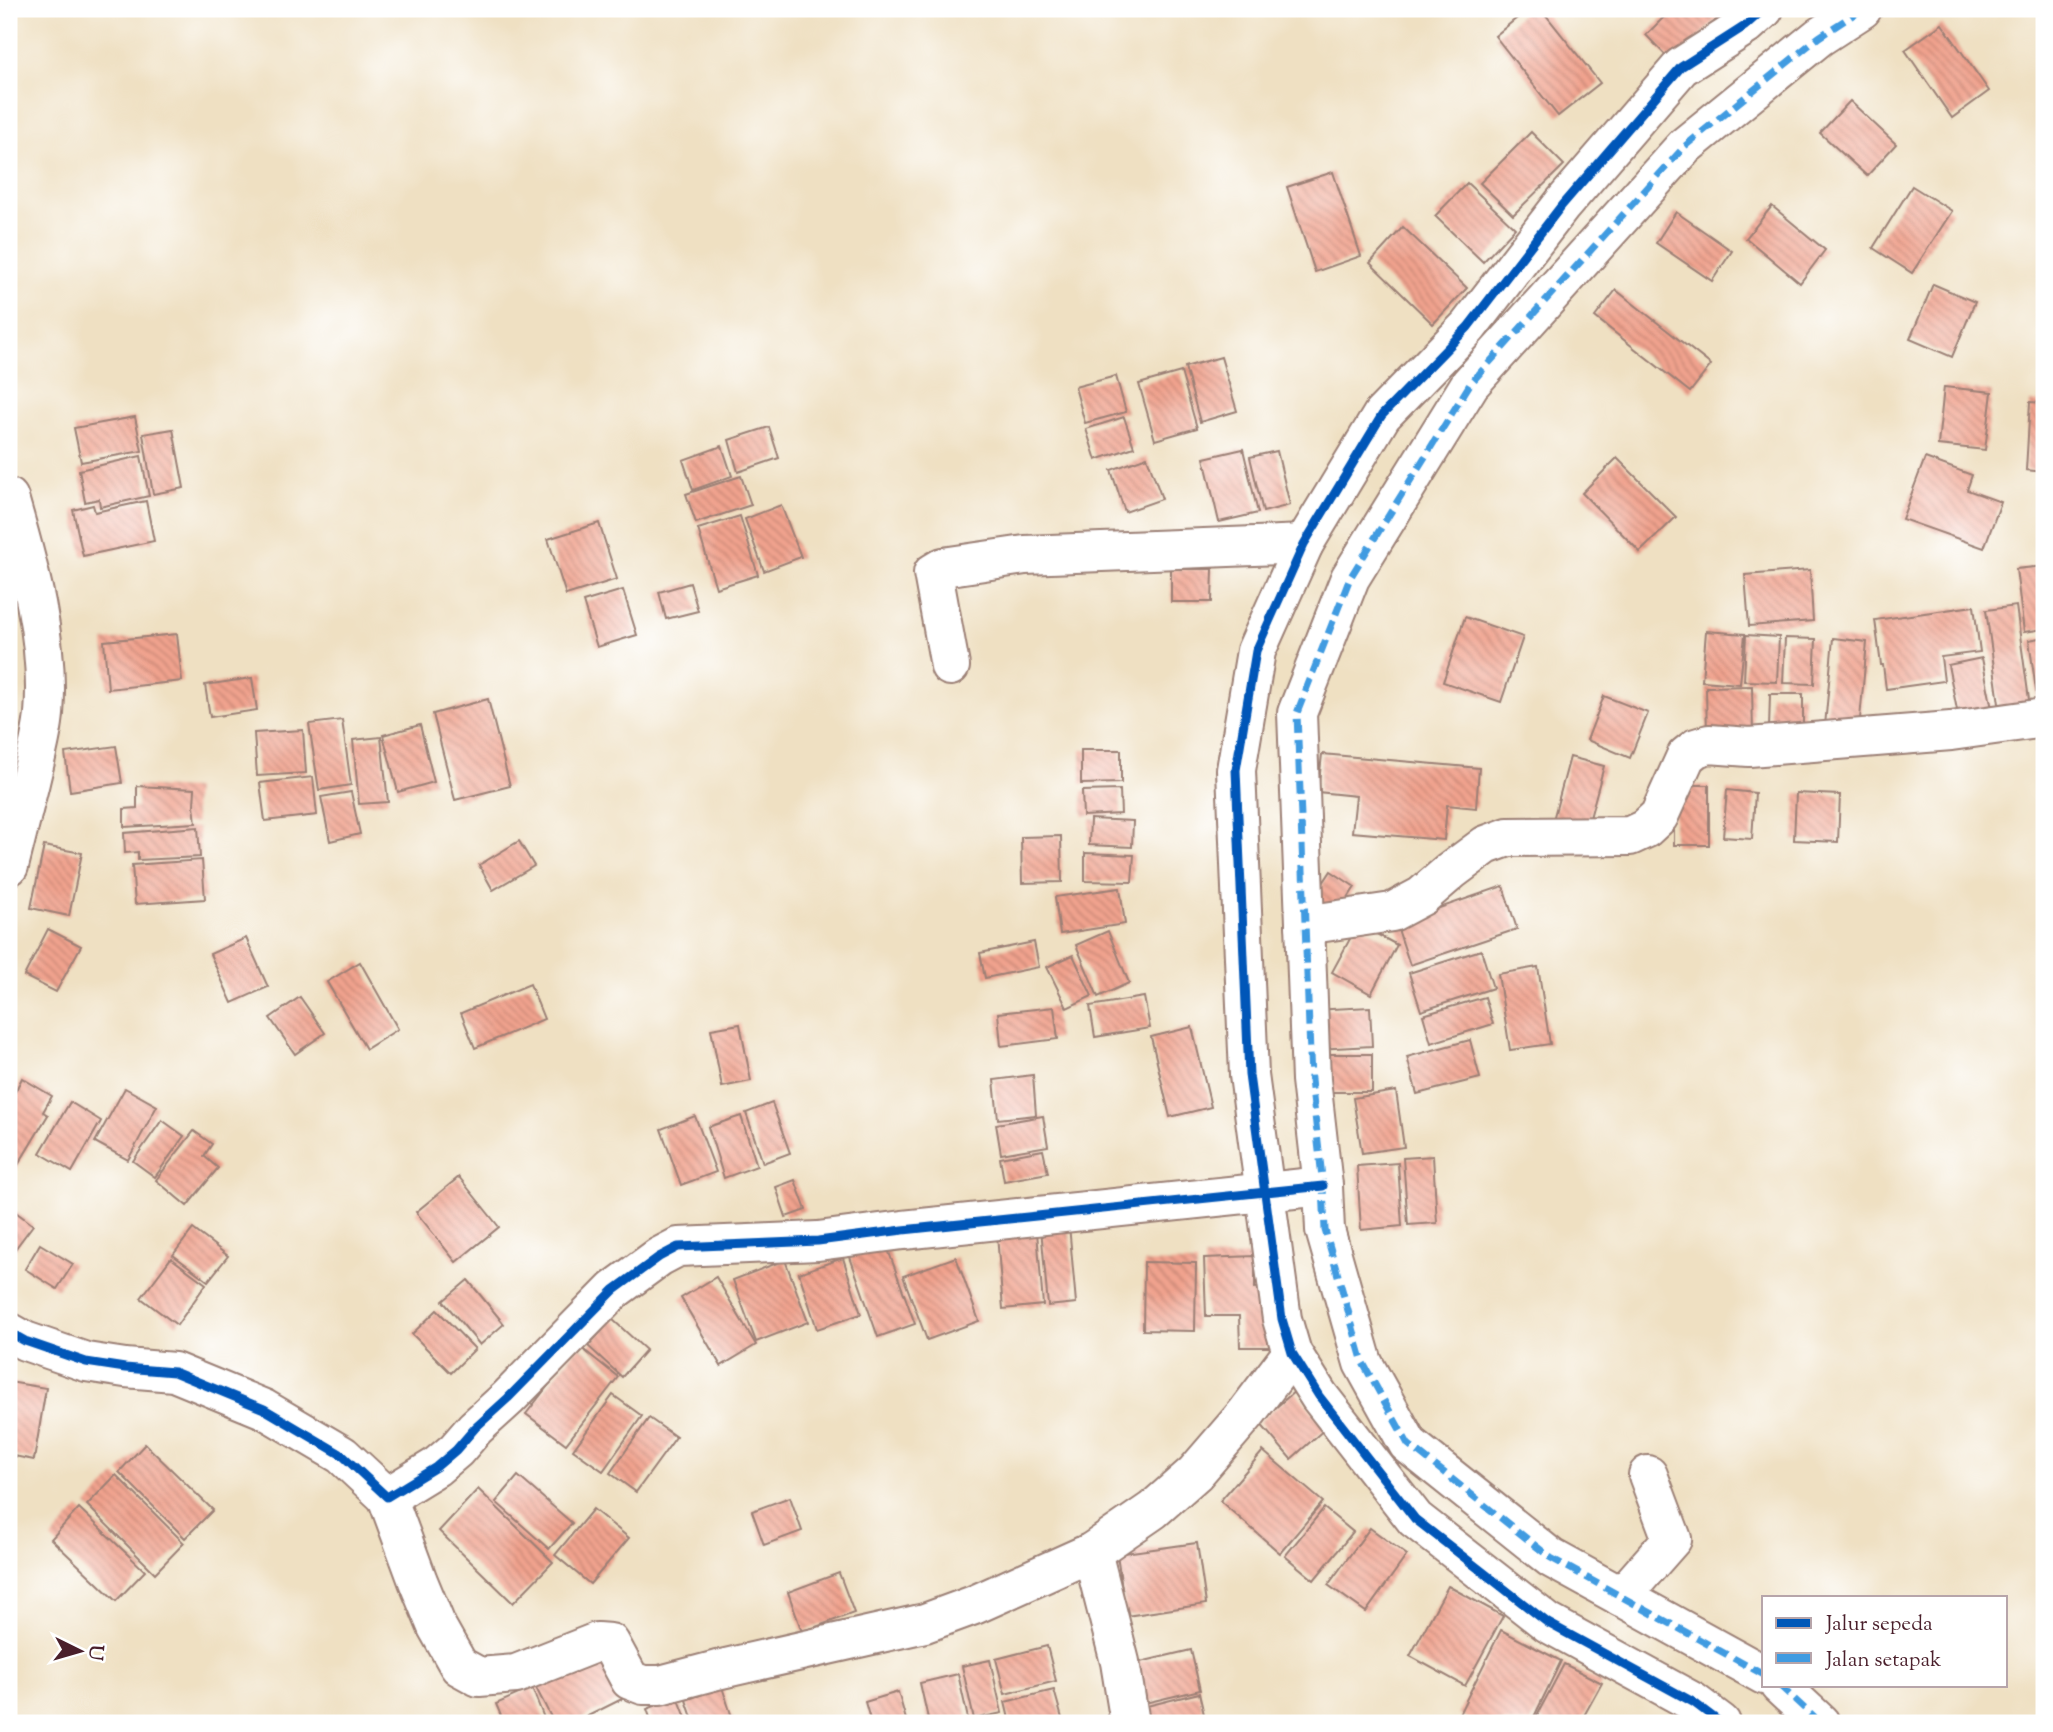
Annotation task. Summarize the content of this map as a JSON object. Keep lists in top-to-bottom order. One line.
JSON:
{"legend":["Jalur sepeda","Jalan setapak"],"north":"right"}
